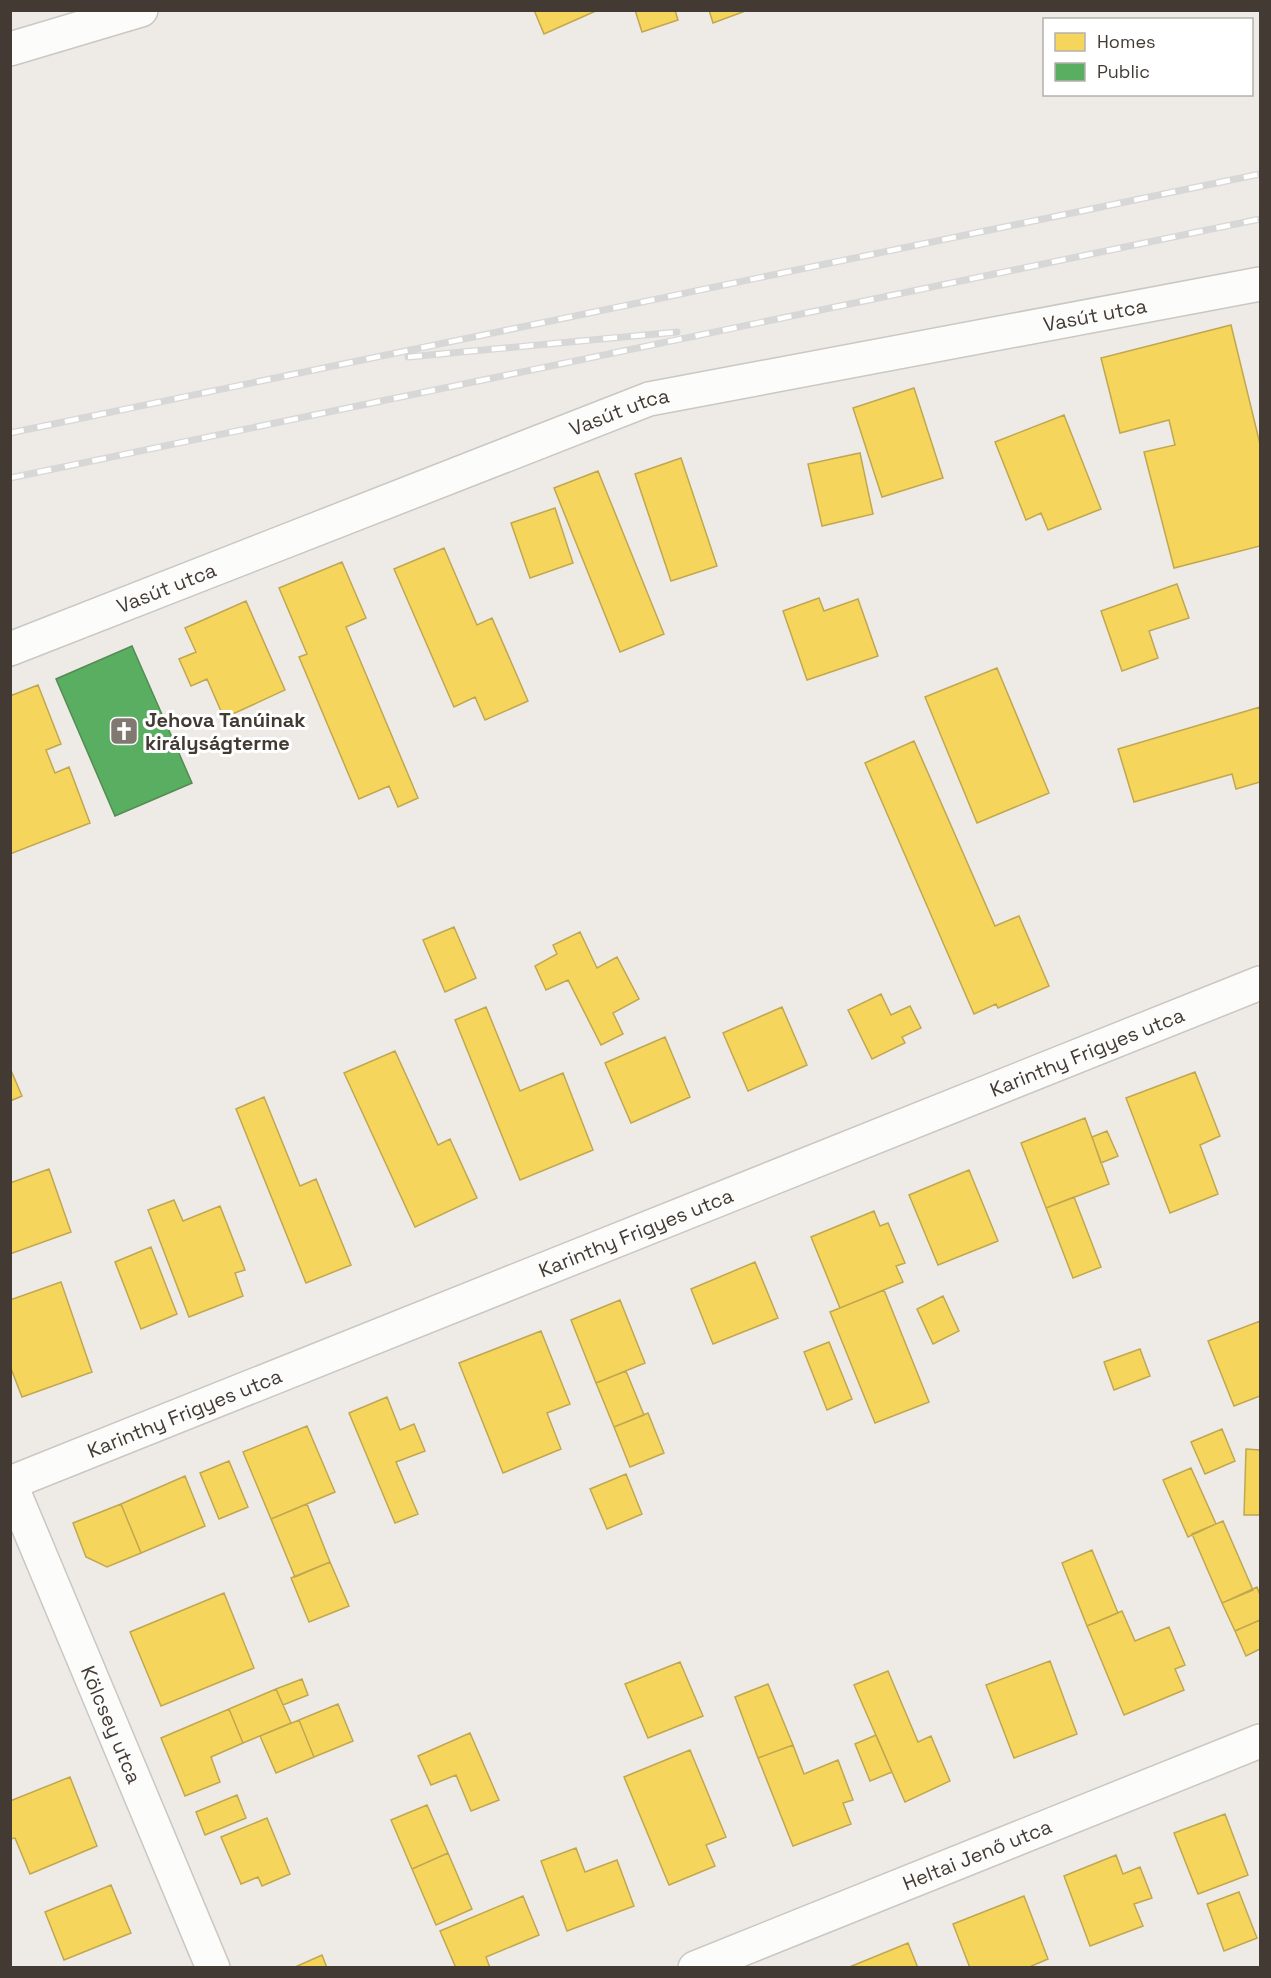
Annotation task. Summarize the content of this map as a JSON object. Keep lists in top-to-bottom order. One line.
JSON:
{"streets":{"street":["Vasút utca","Karinthy Frigyes utca","Kölcsey utca","Heltai Jenő utca"]},"crossings":[["Karinthy Frigyes utca","Kölcsey utca"]],"places":{"church":["Jehova Tanúinak királyságterme"]},"legend":["Homes","Public"]}
